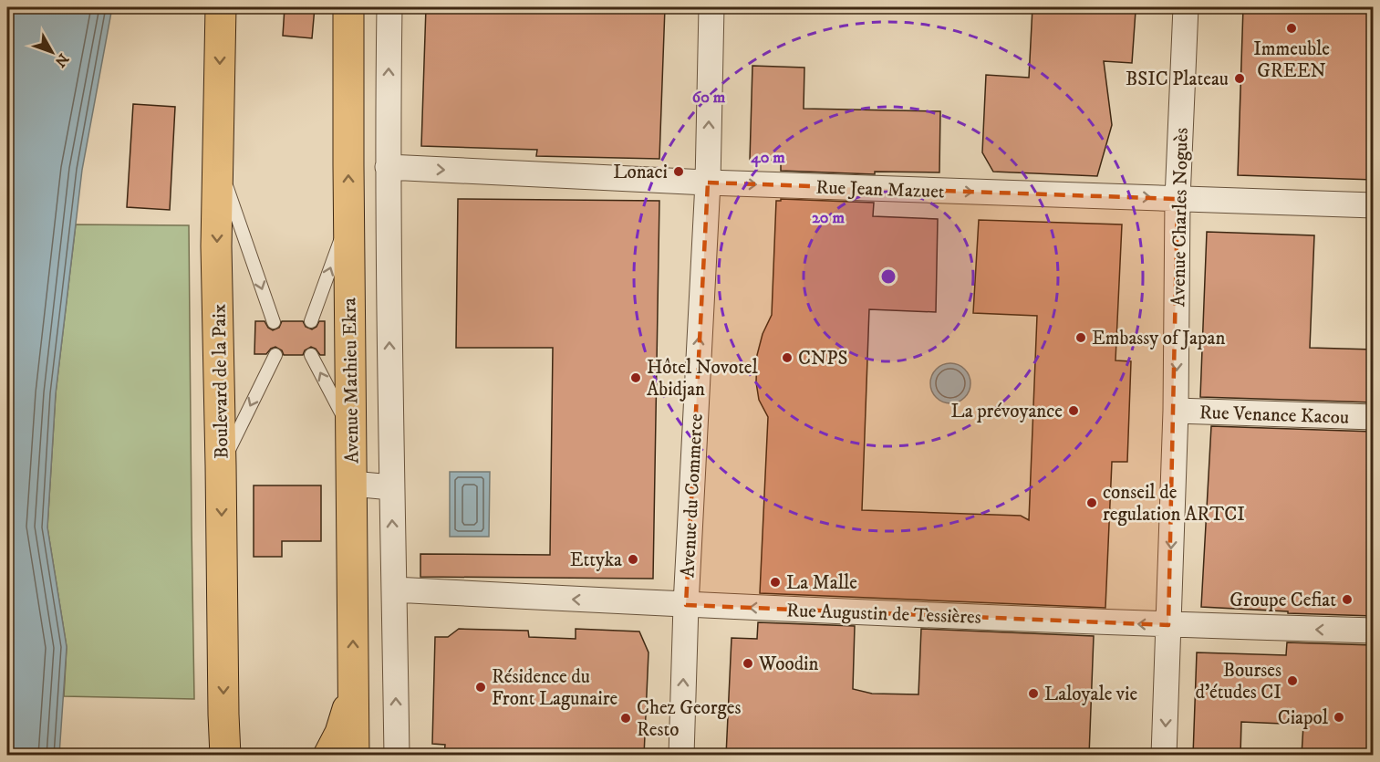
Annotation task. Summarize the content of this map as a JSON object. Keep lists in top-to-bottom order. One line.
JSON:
{"streets":{"main road":["Avenue Mathieu Ekra","Boulevard de la Paix"],"street":["Rue Jean Mazuet","Avenue Charles Noguès","Rue Venance Kacou","Avenue du Commerce","Rue Augustin de Tessières"]},"crossings":[["Rue Jean Mazuet","Avenue Charles Noguès"],["Rue Jean Mazuet","Avenue du Commerce"],["Avenue Charles Noguès","Rue Venance Kacou"],["Avenue Charles Noguès","Rue Augustin de Tessières"],["Avenue du Commerce","Rue Augustin de Tessières"]],"one_way":["Rue Jean Mazuet","Avenue Charles Noguès","Avenue Mathieu Ekra","Boulevard de la Paix","Avenue du Commerce","Rue Augustin de Tessières"],"places":["Immeuble GREEN","BSIC Plateau","Lonaci","Embassy of Japan","CNPS","Hôtel Novotel Abidjan","La prévoyance","conseil de regulation ARTCI","Ettyka","La Malle","Groupe Cefiat","Woodin","Bourses d'études CI","Résidence du Front Lagunaire","Laloyale vie","Ciapol","Chez Georges Resto"],"north":"bottom right","rings":["60 m","40 m","20 m"]}
